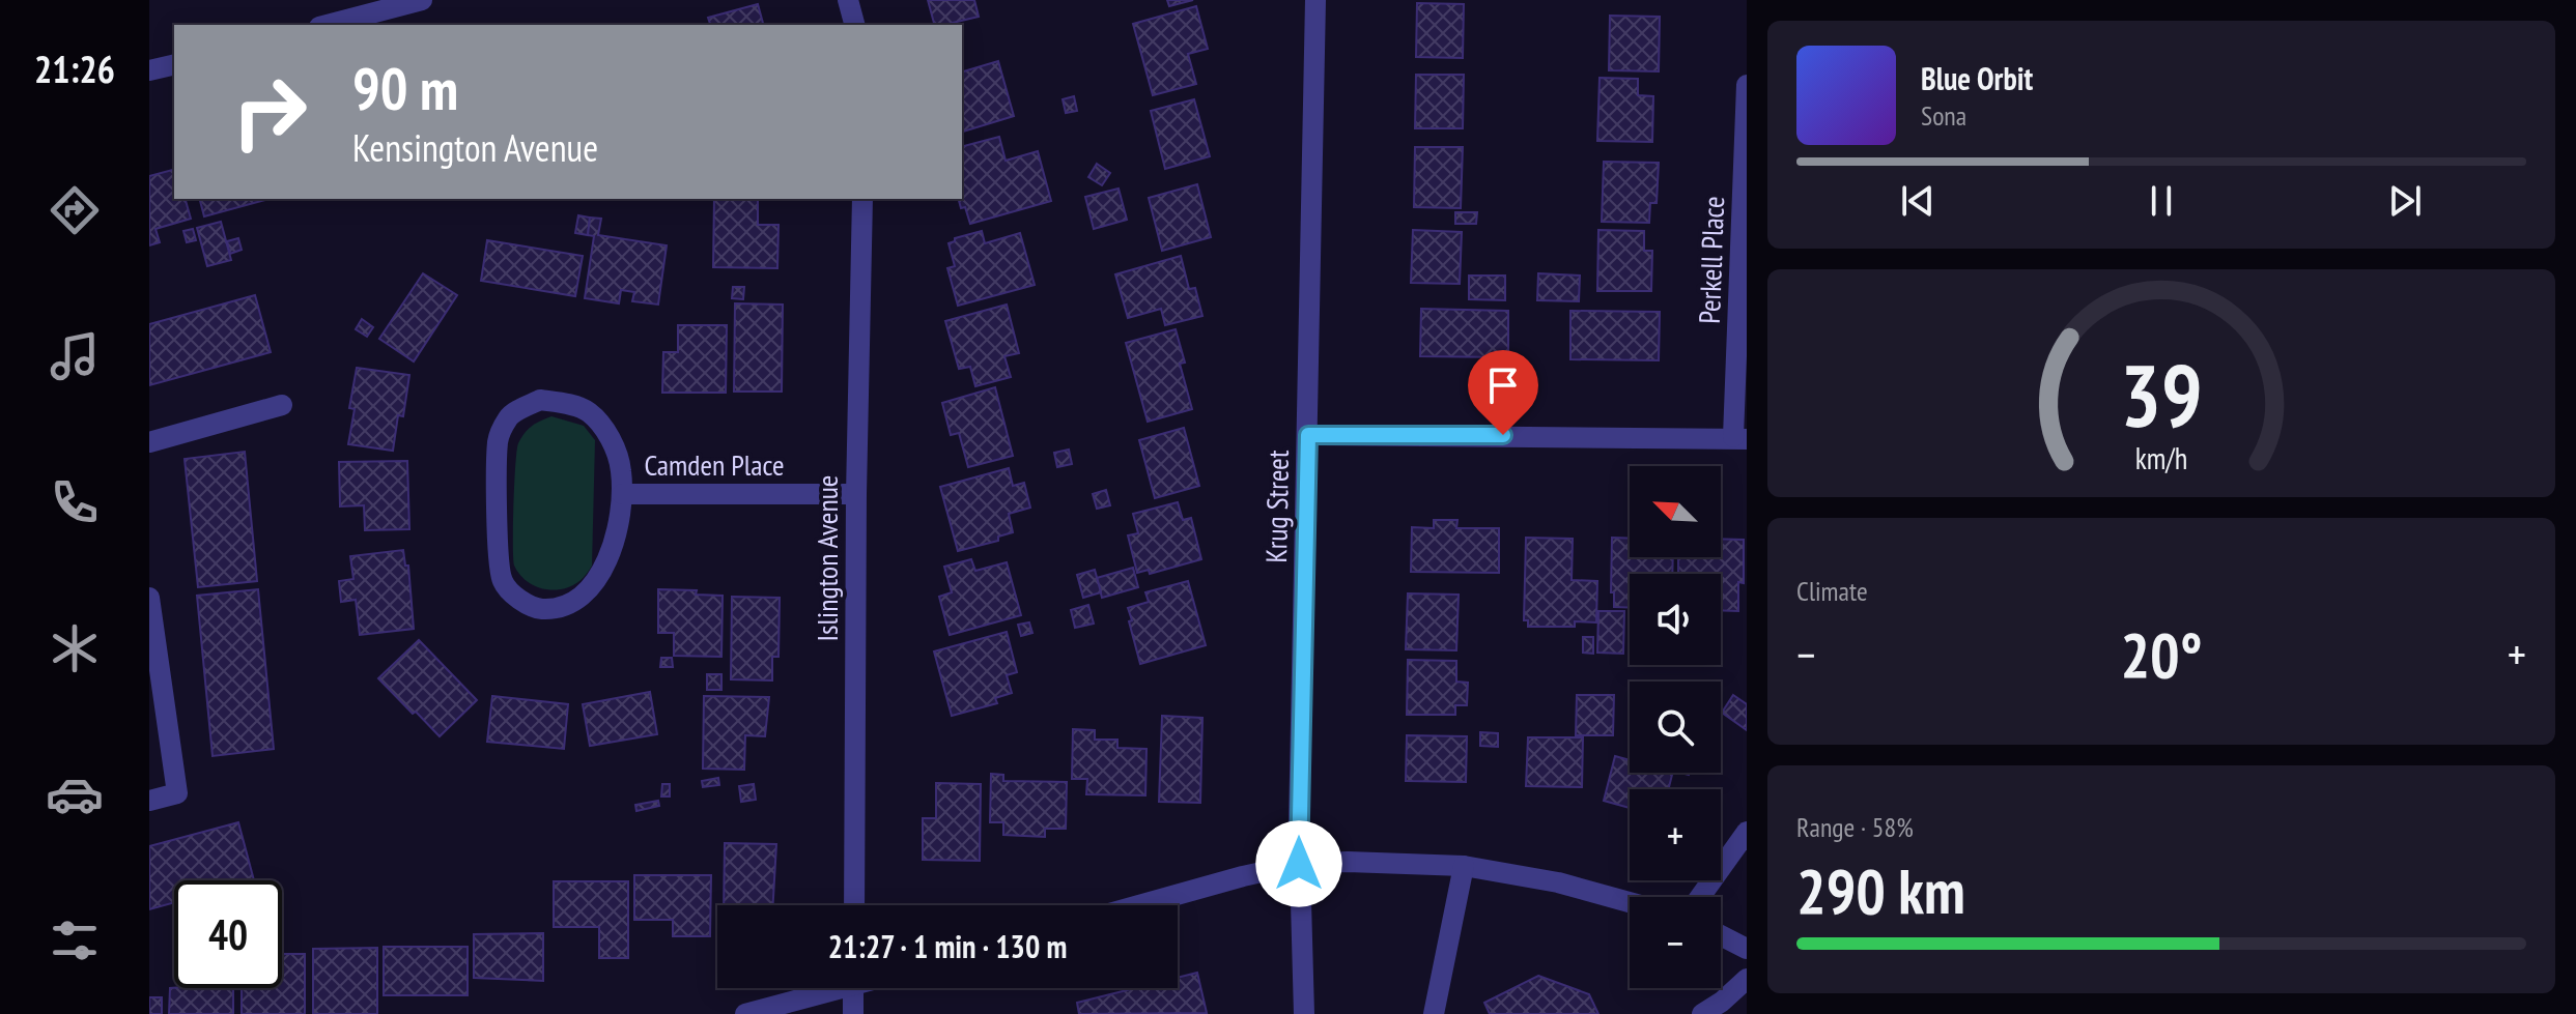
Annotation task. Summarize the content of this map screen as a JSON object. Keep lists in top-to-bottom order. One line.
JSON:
{"streets":{"street":["Perkell Place","Camden Place","Krug Street","Islington Avenue"]},"crossings":[["Camden Place","Islington Avenue"]],"north":"top left","page":{"tabs":"21:26","turn":["90 m","Kensington Avenue"],"song":["Blue Orbit","Sona"],"map_buttons":["+","−"],"tile":["Climate",["Range · 58%","290 km"]],"heat":["−","20°","+"],"limit":"40","trip":"21:27 · 1 min · 130 m","gauge":["39","km/h"]}}
